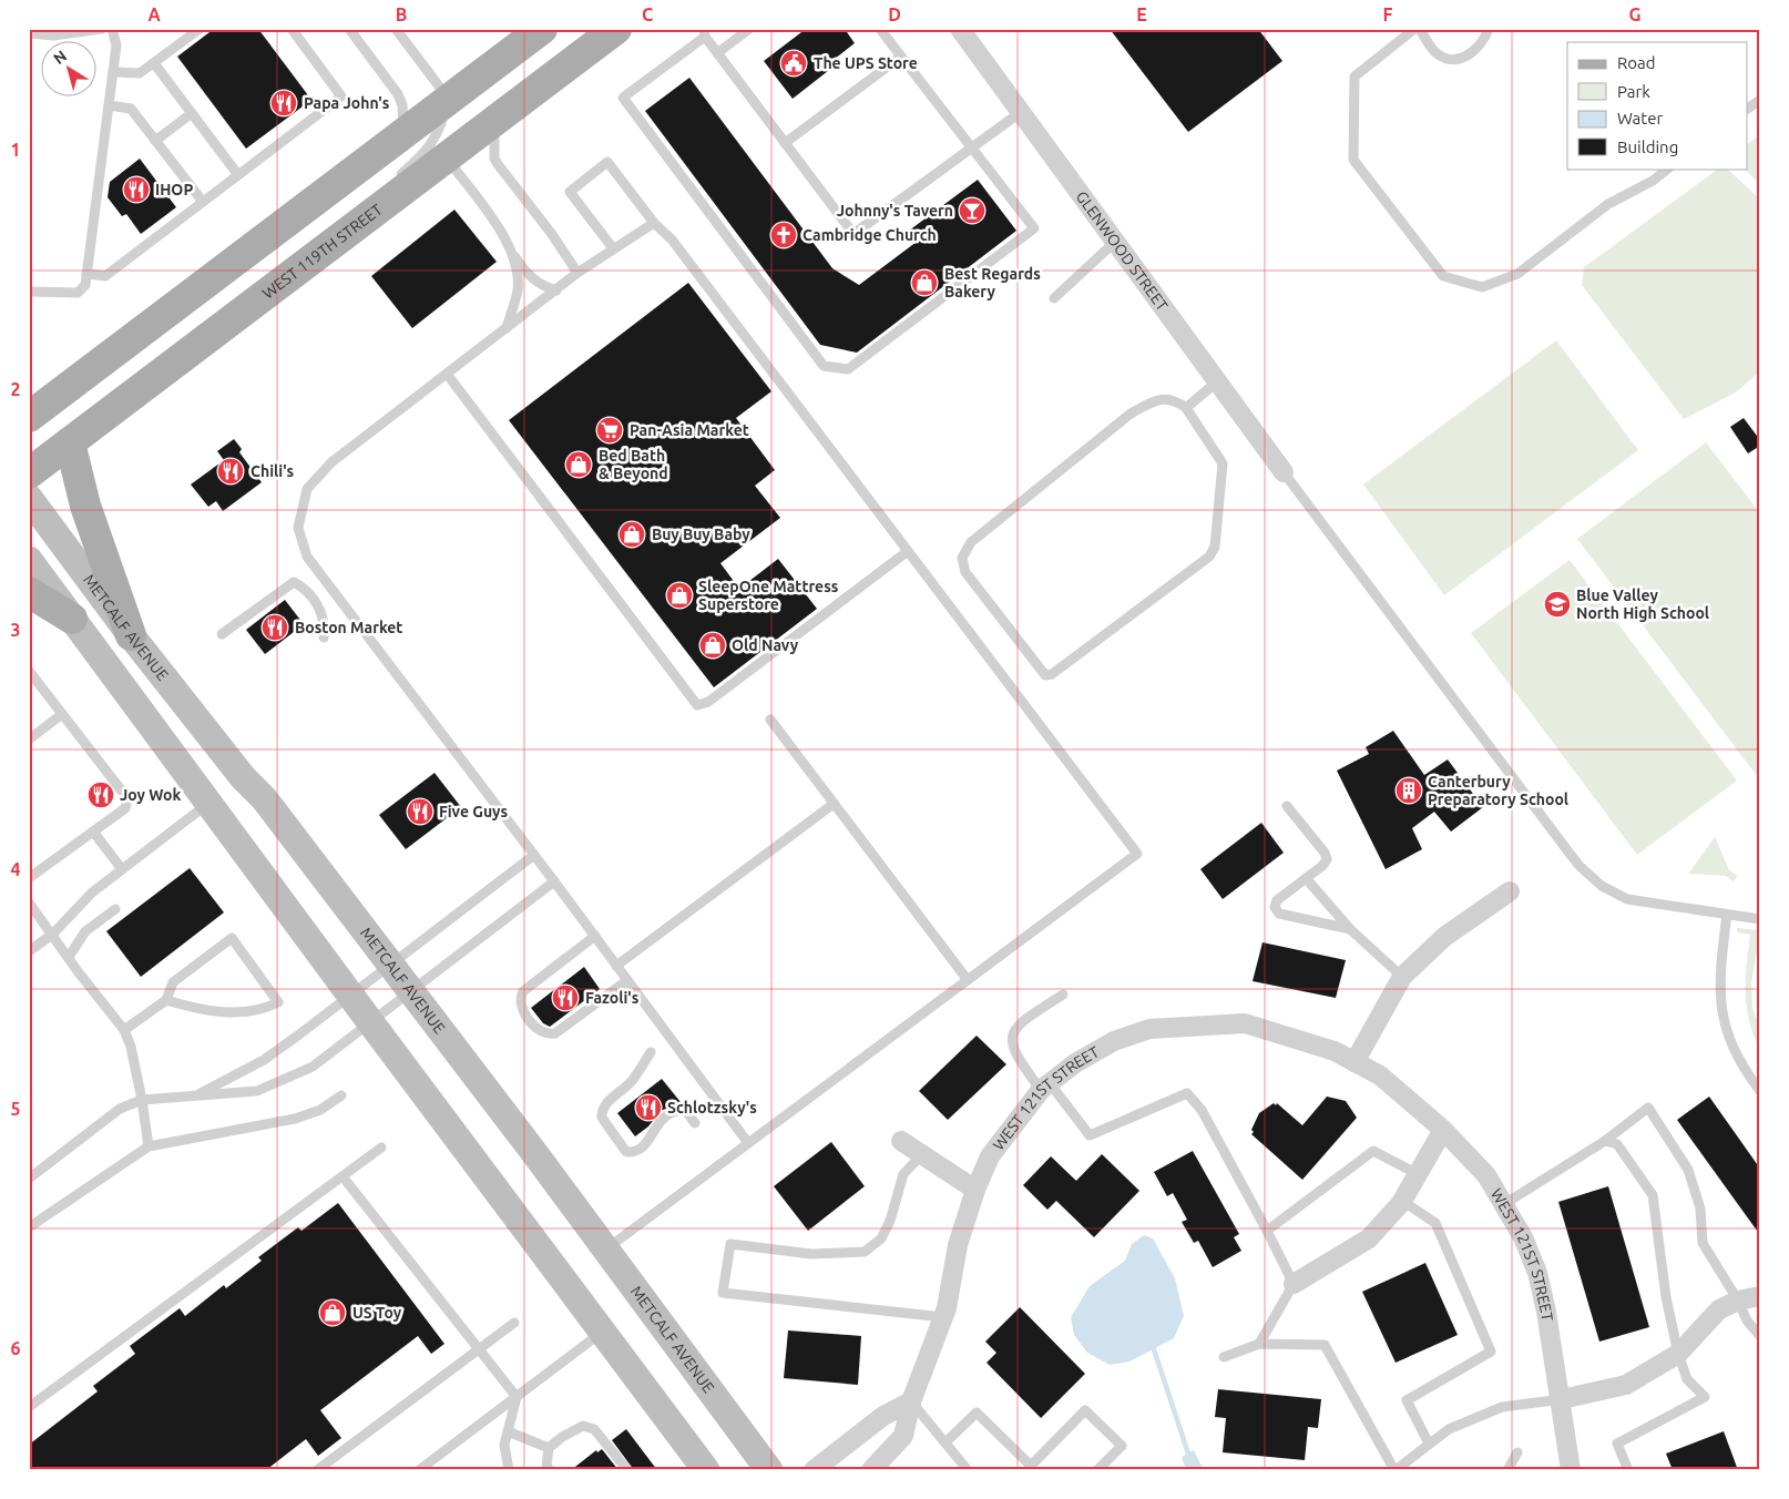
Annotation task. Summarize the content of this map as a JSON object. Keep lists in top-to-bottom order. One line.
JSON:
{"streets":{"main road":["WEST 119TH STREET","METCALF AVENUE"],"street":["GLENWOOD STREET","WEST 121ST STREET"]},"places":{"public building":["The UPS Store"],"restaurant":["Papa John's","IHOP","Chili's","Boston Market","Joy Wok","Five Guys","Fazoli's","Schlotzsky's"],"bar":["Johnny's Tavern"],"church":["Cambridge Church"],"shop":["Best Regards Bakery","Bed Bath & Beyond","Buy Buy Baby","SleepOne Mattress Superstore","Old Navy","US Toy"],"supermarket":["Pan-Asia Market"],"school or university":["Blue Valley North High School"],"building":["Canterbury Preparatory School"]},"legend":["Road","Park","Water","Building"],"north":"top left","grid":{"columns":["A","B","C","D","E","F","G"],"rows":["1","2","3","4","5","6"]}}
